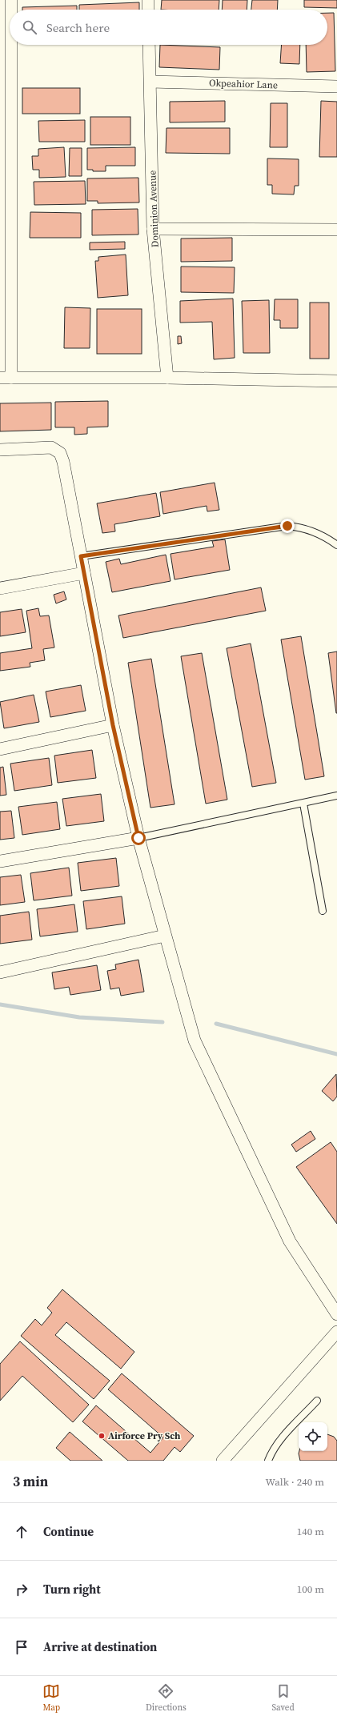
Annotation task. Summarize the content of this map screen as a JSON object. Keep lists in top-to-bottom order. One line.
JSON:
{"streets":{"street":["Okpeahior Lane","Dominion Avenue"]},"crossings":[["Okpeahior Lane","Dominion Avenue"]],"places":["Airforce Pry Sch"],"page":{"search":"Search here","heading":["3 min","Walk · 240 m"],"list":[["Continue","140 m"],["Turn right","100 m"],"Arrive at destination"],"nav":["Map","Directions","Saved"]}}
